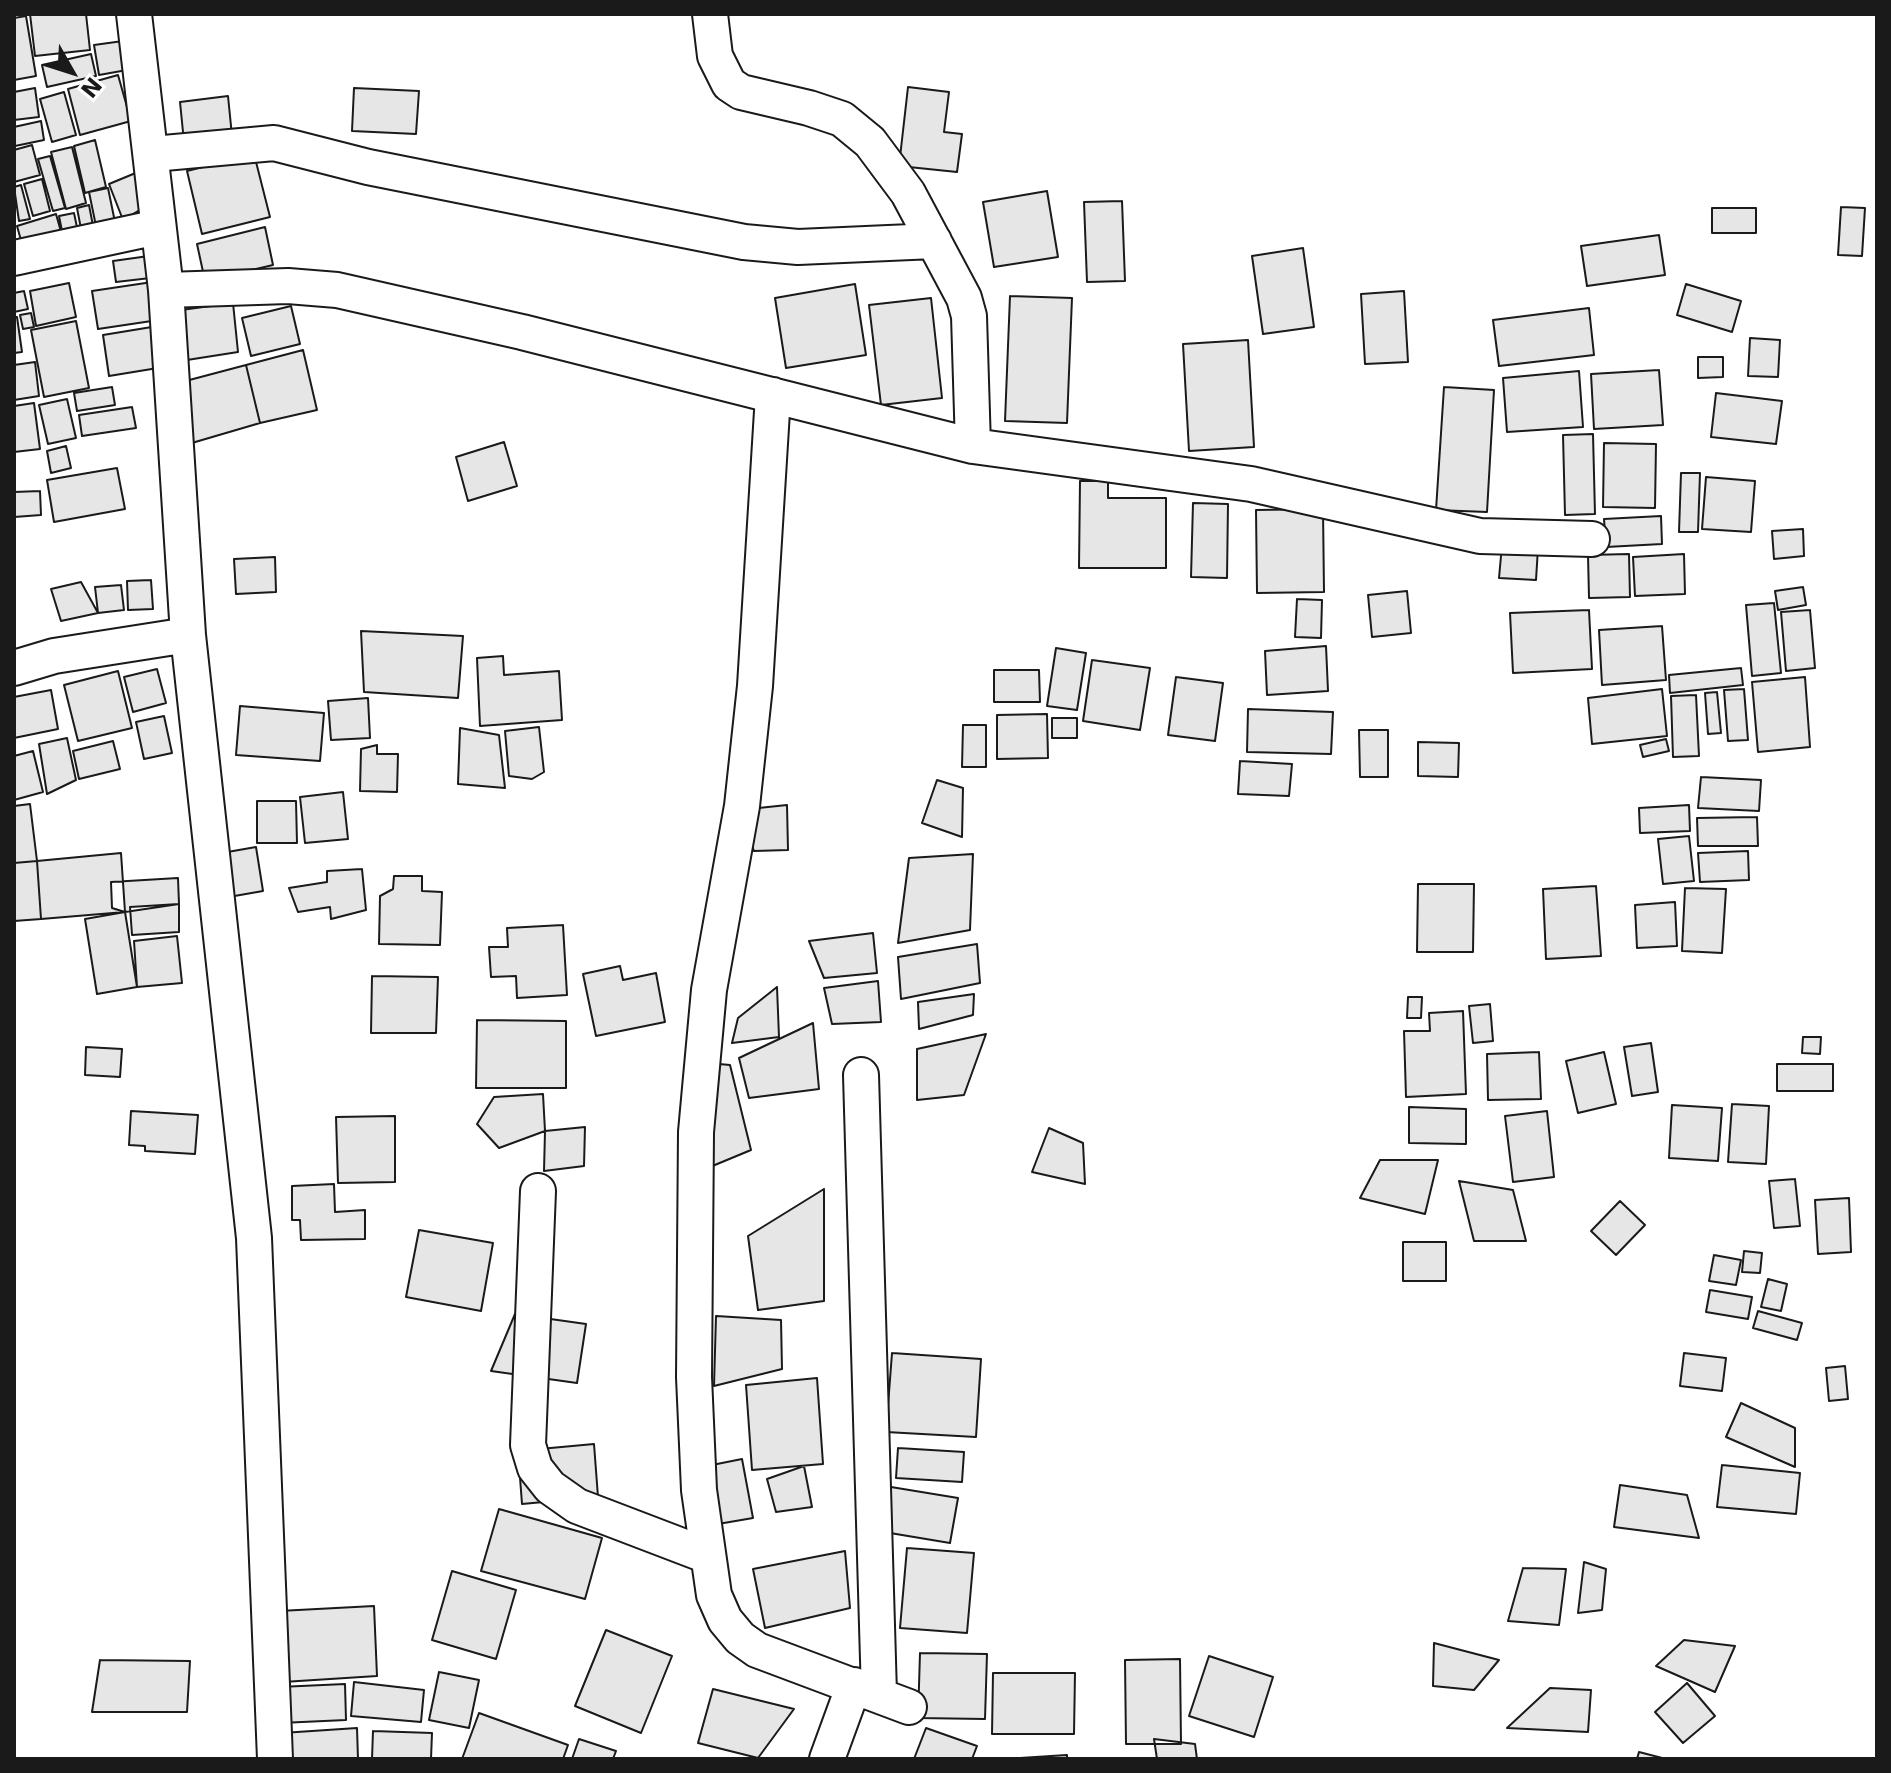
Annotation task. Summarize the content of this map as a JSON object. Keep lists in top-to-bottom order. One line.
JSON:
{"north":"bottom right"}
